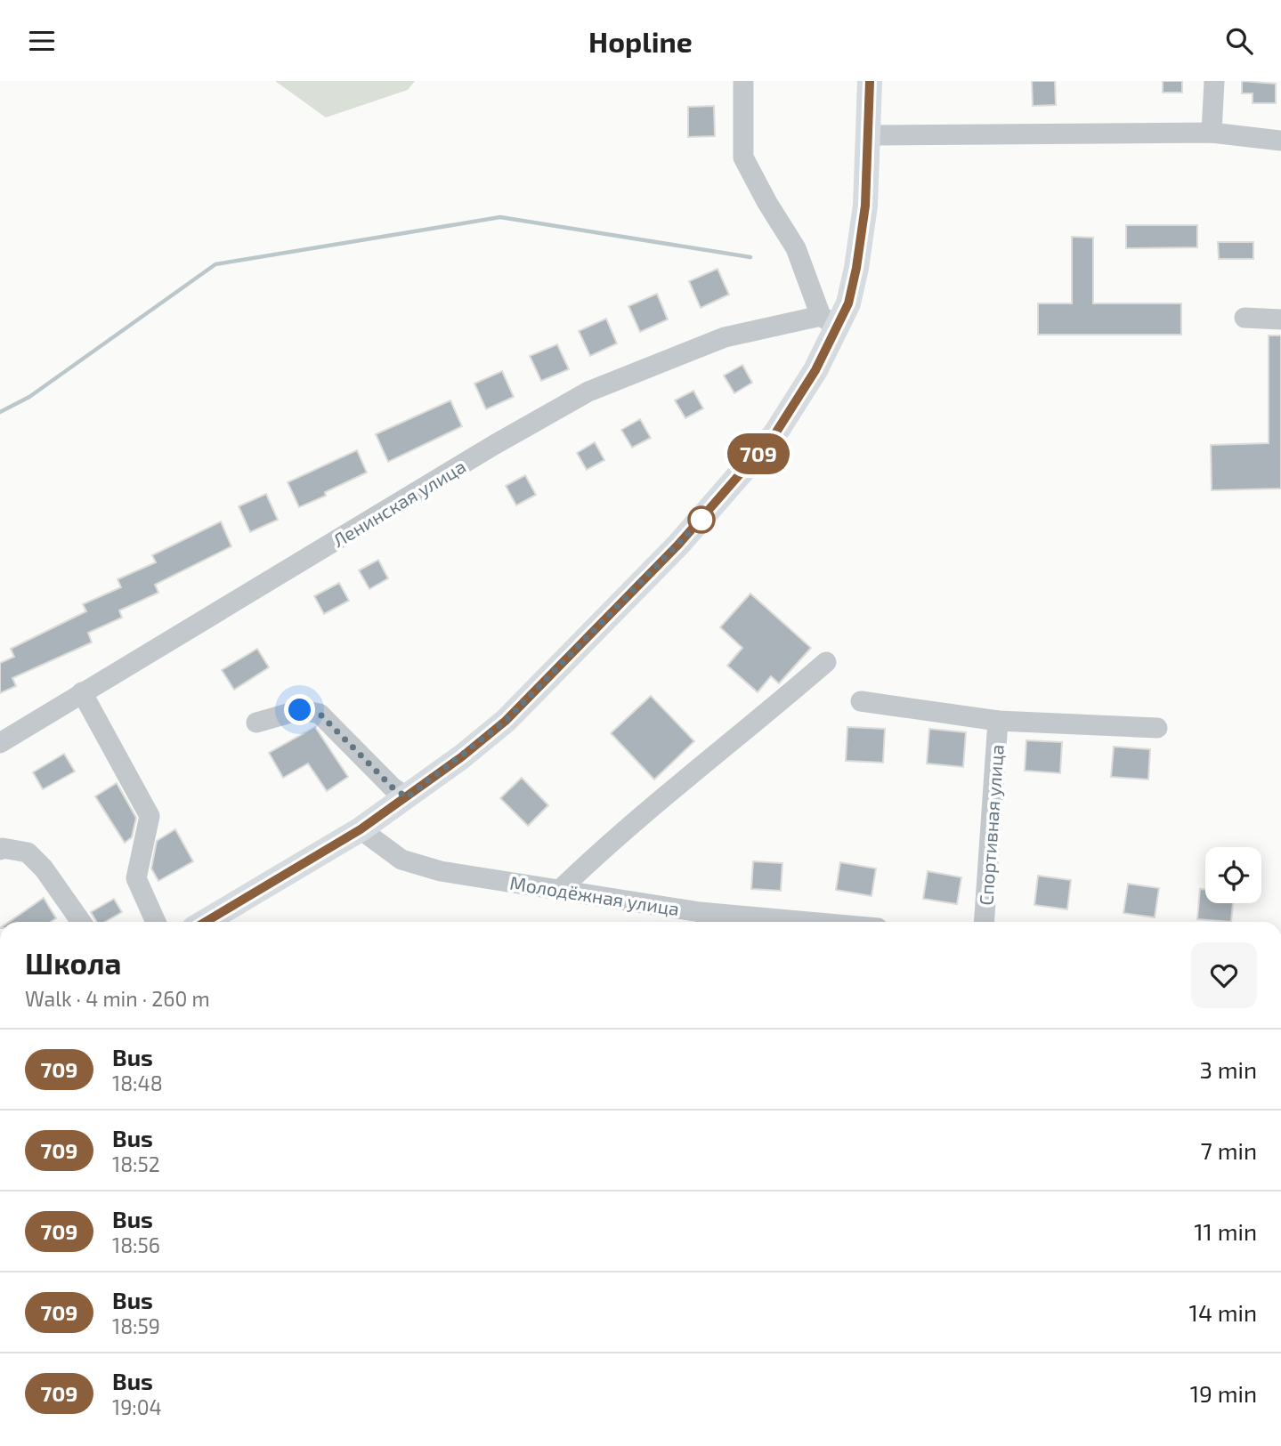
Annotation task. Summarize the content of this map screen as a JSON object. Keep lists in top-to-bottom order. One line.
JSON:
{"streets":{"street":["Ленинская улица","Спортивная улица","Молодёжная улица"]},"lines":["bus line 709"],"page":{"header":"Hopline","on_map":"709","heading":["Школа","Walk · 4 min · 260 m"],"list":[{"mark":"709","name":"Bus","note":"18:48","value":"3 min"},{"mark":"709","name":"Bus","note":"18:52","value":"7 min"},{"mark":"709","name":"Bus","note":"18:56","value":"11 min"},{"mark":"709","name":"Bus","note":"18:59","value":"14 min"},{"mark":"709","name":"Bus","note":"19:04","value":"19 min"}]}}
